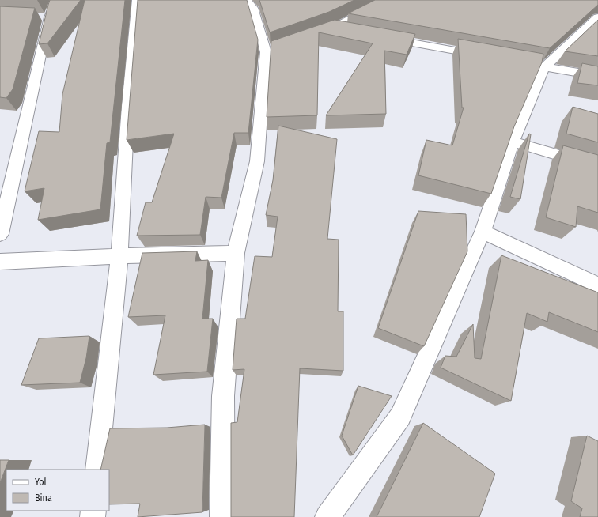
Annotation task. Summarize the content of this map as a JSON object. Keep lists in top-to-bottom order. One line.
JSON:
{"legend":["Yol","Bina"]}
